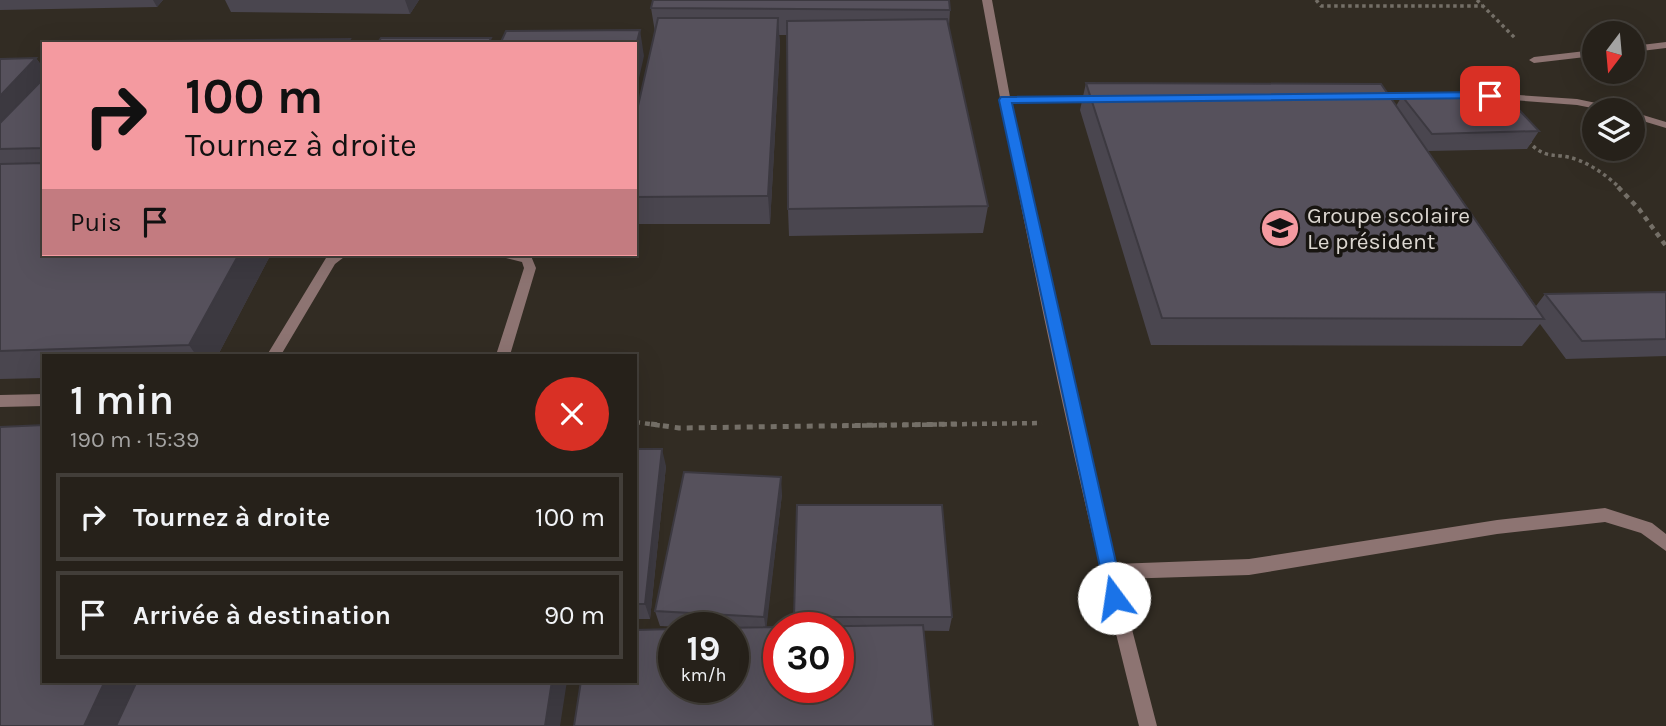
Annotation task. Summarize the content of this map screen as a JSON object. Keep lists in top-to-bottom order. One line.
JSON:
{"places":{"school or university":["Groupe scolaire Le président"]},"north":"bottom","page":{"turn":["100 m","Tournez à droite"],"then":"Puis","heading":["1 min","190 m · 15:39"],"list":[{"name":"Tournez à droite","value":"100 m"},{"name":"Arrivée à destination","value":"90 m"}],"speed":"19 km/h","limit":"30"}}
